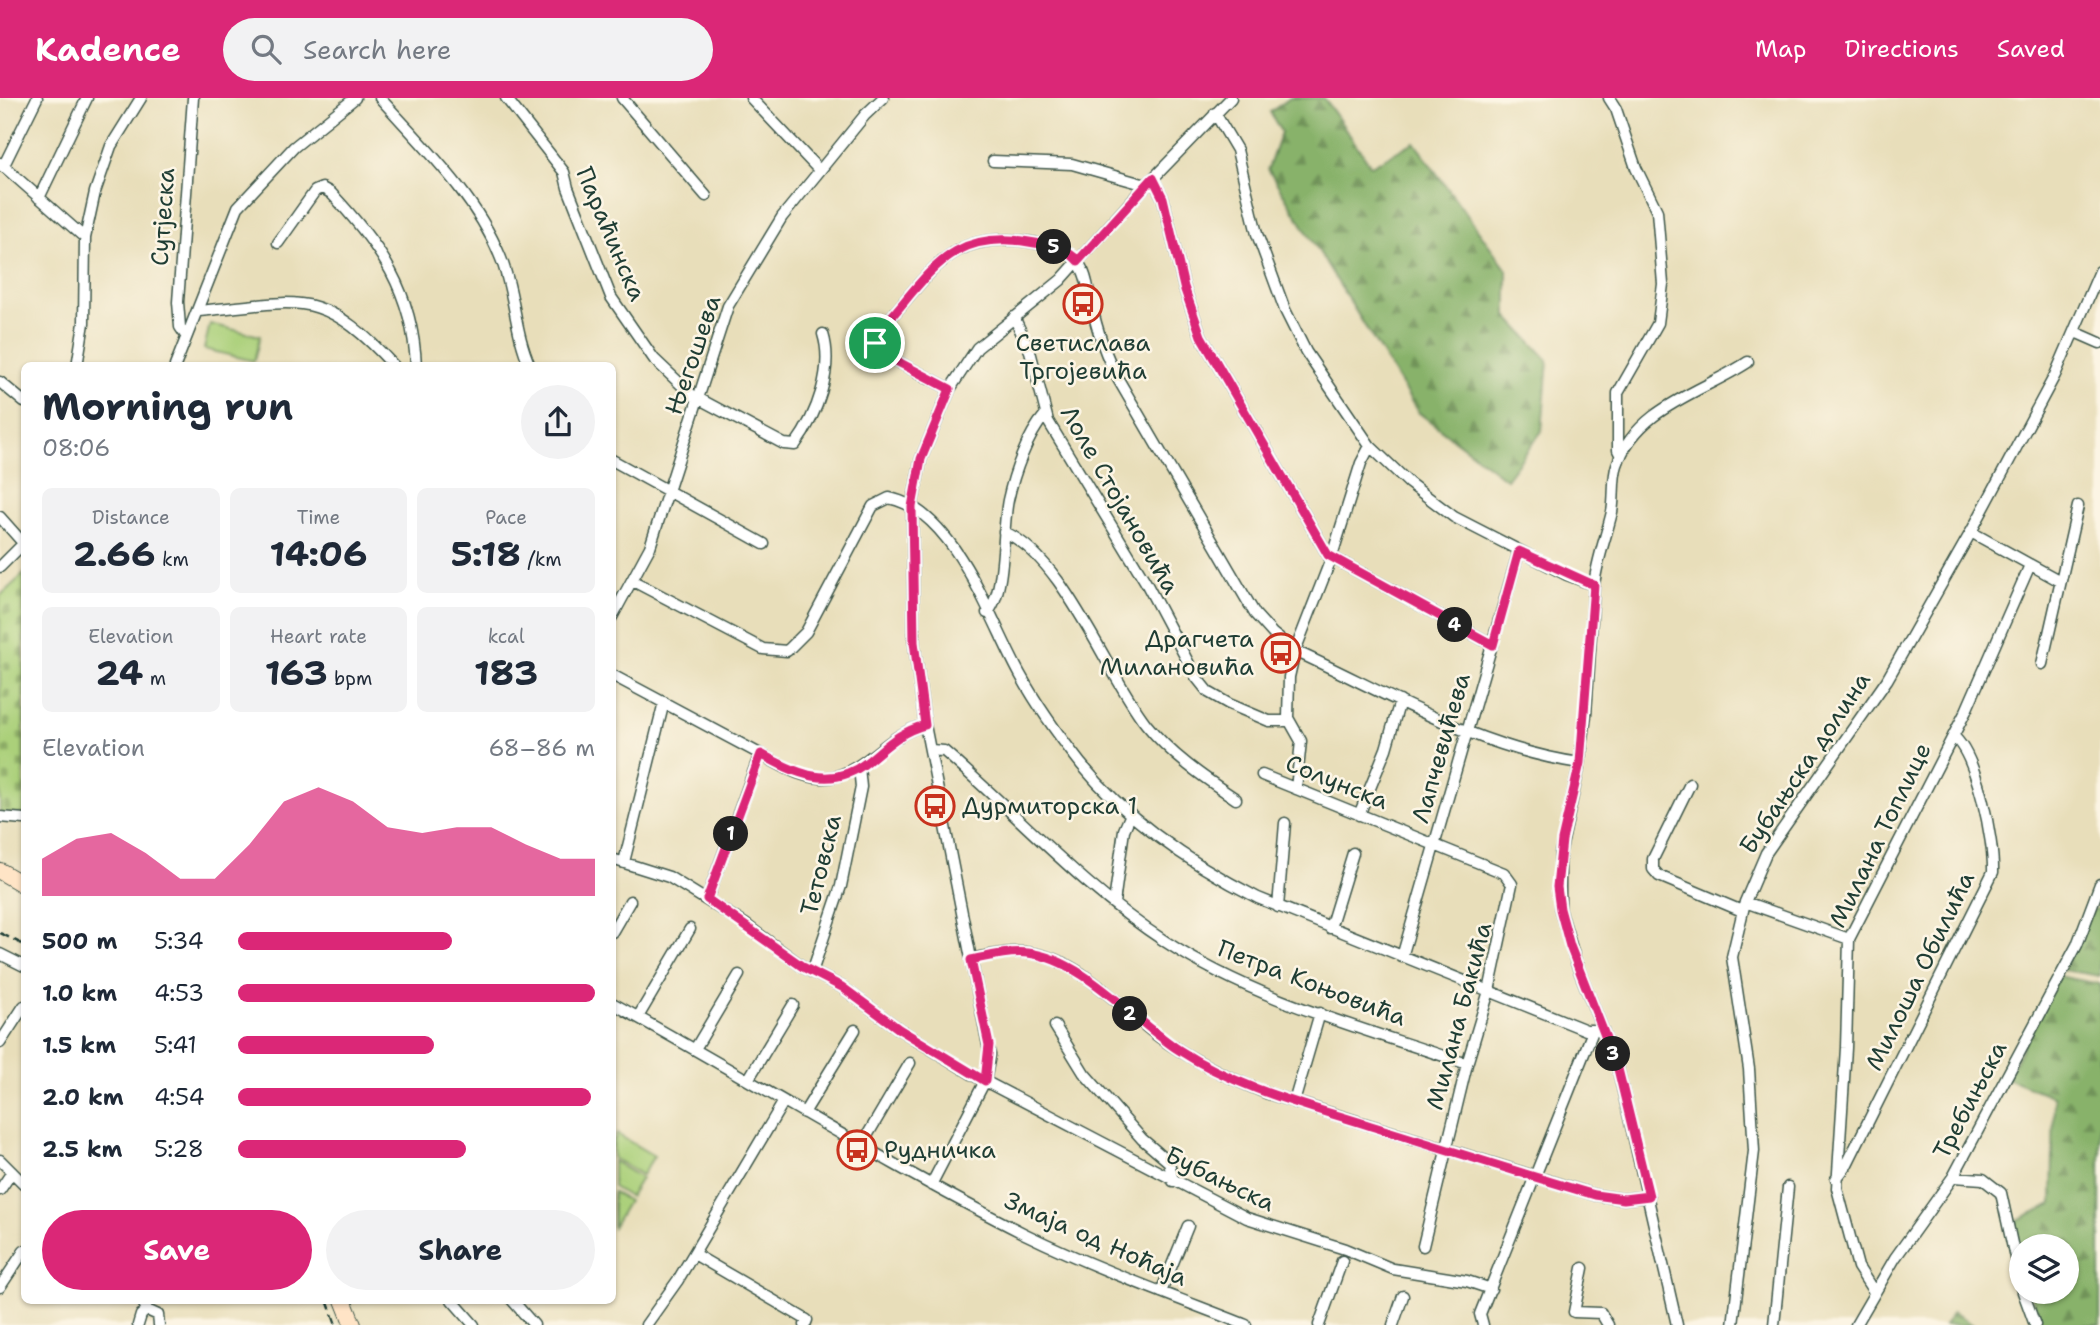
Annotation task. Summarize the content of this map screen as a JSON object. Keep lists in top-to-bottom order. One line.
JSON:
{"streets":{"street":["Сутјеска","Параћинска","Његошева","Лоле Стојановића","Лапчевићева","Бубањска долина","Солунска","Милана Топлице","Тетовска","Милоша Обилића","Петра Коњовића","Милана Бакића","Требињска","Бубањска","Змаја од Ноћаја"]},"crossings":[["Параћинска","Његошева"],["Лапчевићева","Солунска"],["Солунска","Милана Бакића"],["Милана Топлице","Милоша Обилића"],["Милана Топлице","Требињска"],["Тетовска","Бубањска"],["Петра Коњовића","Милана Бакића"]],"places":{"bus stop":["Светислава Тргојевића","Драгчета Милановића","Дурмиторска 1","Рудничка"]},"page":{"header":"Kadence","search":"Search here","nav":["Map","Directions","Saved"],"pins":["5","4","1","2","3"],"heading":["Morning run","08:06"],"stats":[["Distance","2.66 km"],["Time","14:06"],["Pace","5:18 /km"],["Elevation","24 m"],["Heart rate","163 bpm"],["kcal","183"]],"chart":["Elevation","68–86 m"],"list":[{"name":"500 m","note":"5:34"},{"name":"1.0 km","note":"4:53"},{"name":"1.5 km","note":"5:41"},{"name":"2.0 km","note":"4:54"},{"name":"2.5 km","note":"5:28"}],"buttons":["Save","Share"]}}
